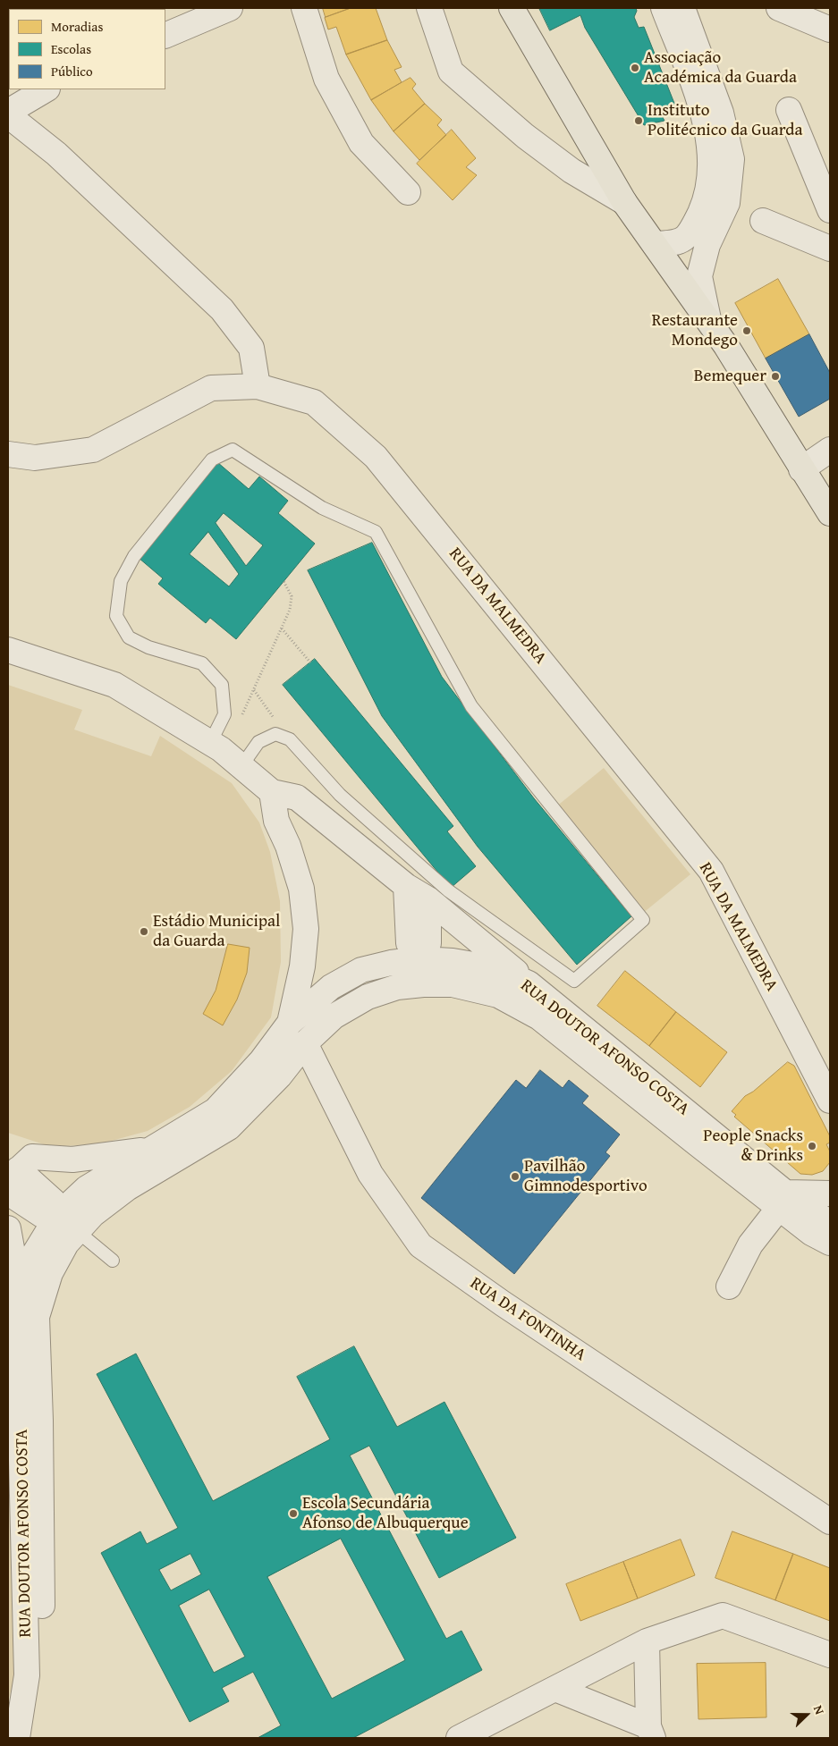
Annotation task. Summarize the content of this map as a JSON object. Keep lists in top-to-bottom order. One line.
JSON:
{"streets":{"street":["RUA DA MALMEDRA","RUA DOUTOR AFONSO COSTA","RUA DA FONTINHA"]},"crossings":[["RUA DOUTOR AFONSO COSTA","RUA DA FONTINHA"]],"places":["Associação Académica da Guarda","Instituto Politécnico da Guarda","Restaurante Mondego","Bemequer","Estádio Municipal da Guarda","People Snacks & Drinks","Pavilhão Gimnodesportivo","Escola Secundária Afonso de Albuquerque"],"legend":["Moradias","Escolas","Público"],"north":"right"}
